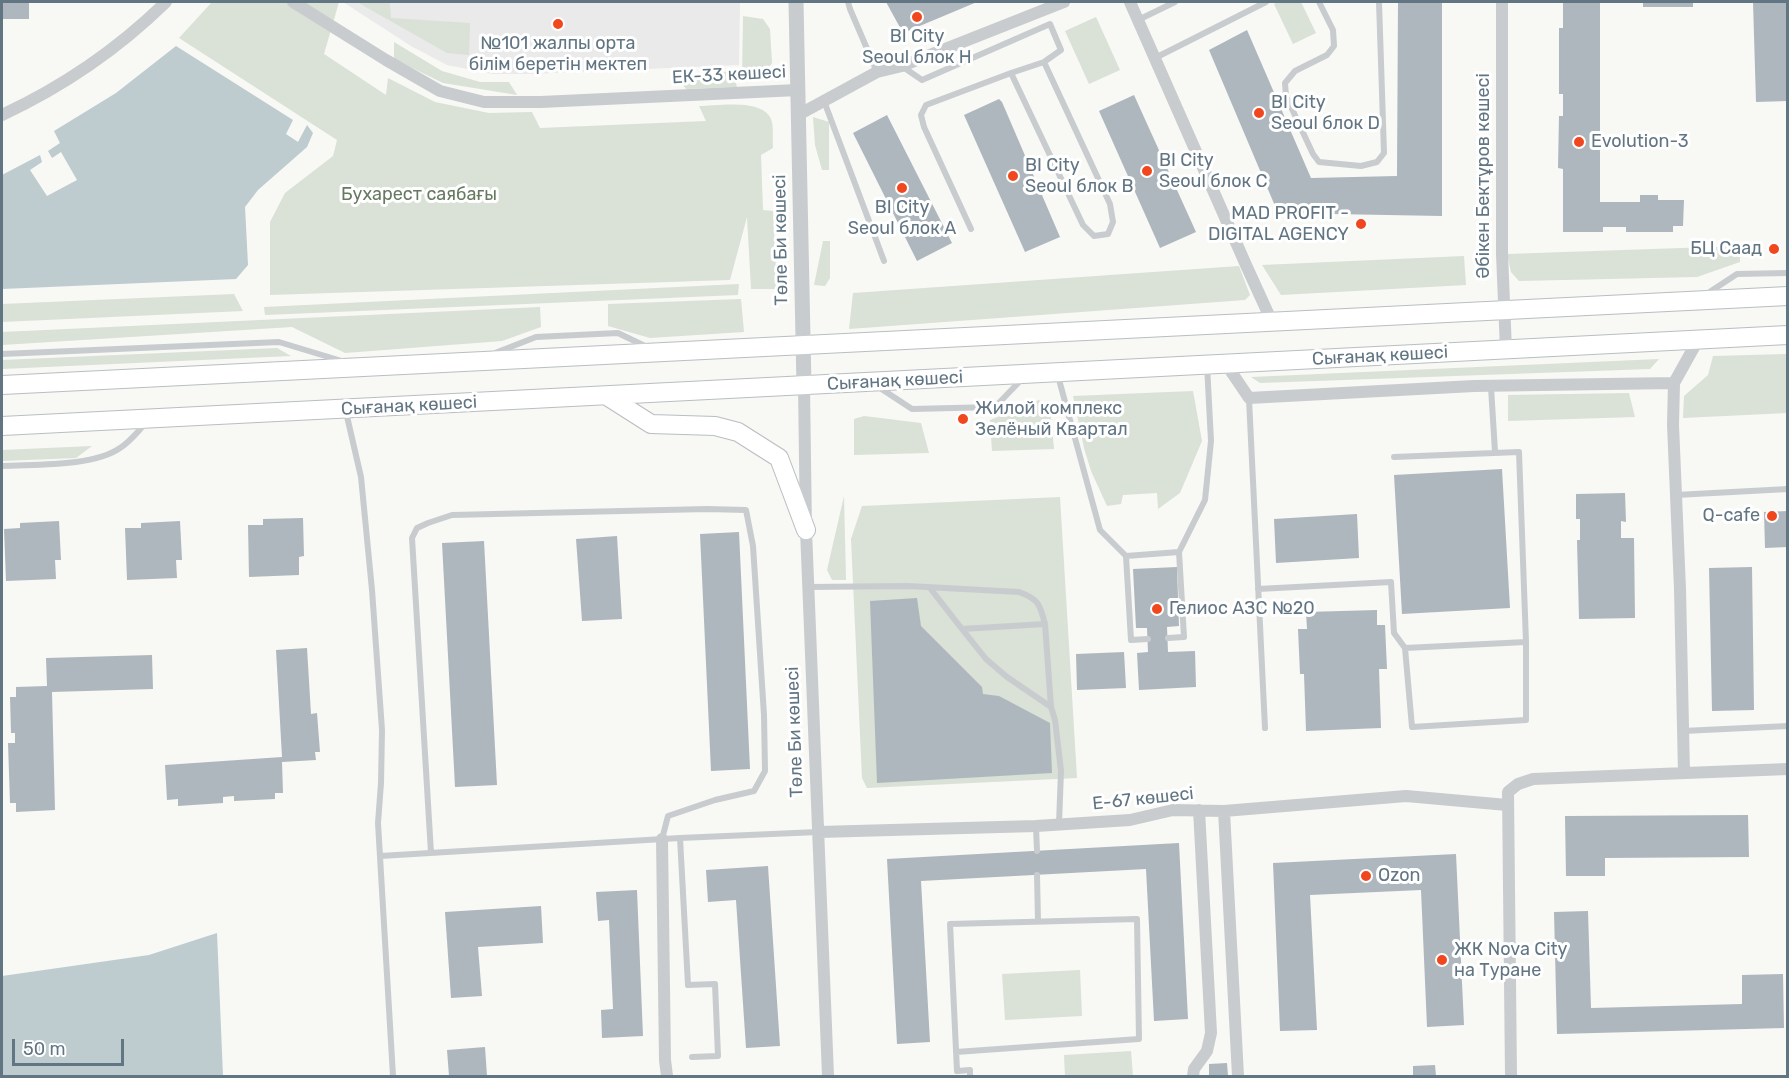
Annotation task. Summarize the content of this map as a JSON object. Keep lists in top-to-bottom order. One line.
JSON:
{"streets":{"main road":["Сығанақ көшесі"],"street":["ЕК-33 көшесі","Әбікен Бектұров көшесі","Төле Би көшесі","Е-67 көшесі"]},"crossings":[["Әбікен Бектұров көшесі","Сығанақ көшесі"],["Төле Би көшесі","Сығанақ көшесі"],["Төле Би көшесі","Е-67 көшесі"]],"parks":["Бухарест саябағы"],"places":["BI City Seoul блок H","№101 жалпы орта білім беретін мектеп","BI City Seoul блок D","Evolution-3","BI City Seoul блок C","BI City Seoul блок B","BI City Seoul блок A","MAD PROFIT - DIGITAL AGENCY","БЦ Саад","Жилой комплекс Зелёный Квартал","Q-cafe","Гелиос АЗС №20","Ozon","ЖК Nova City на Туране"],"scale_bar":"50 m"}
